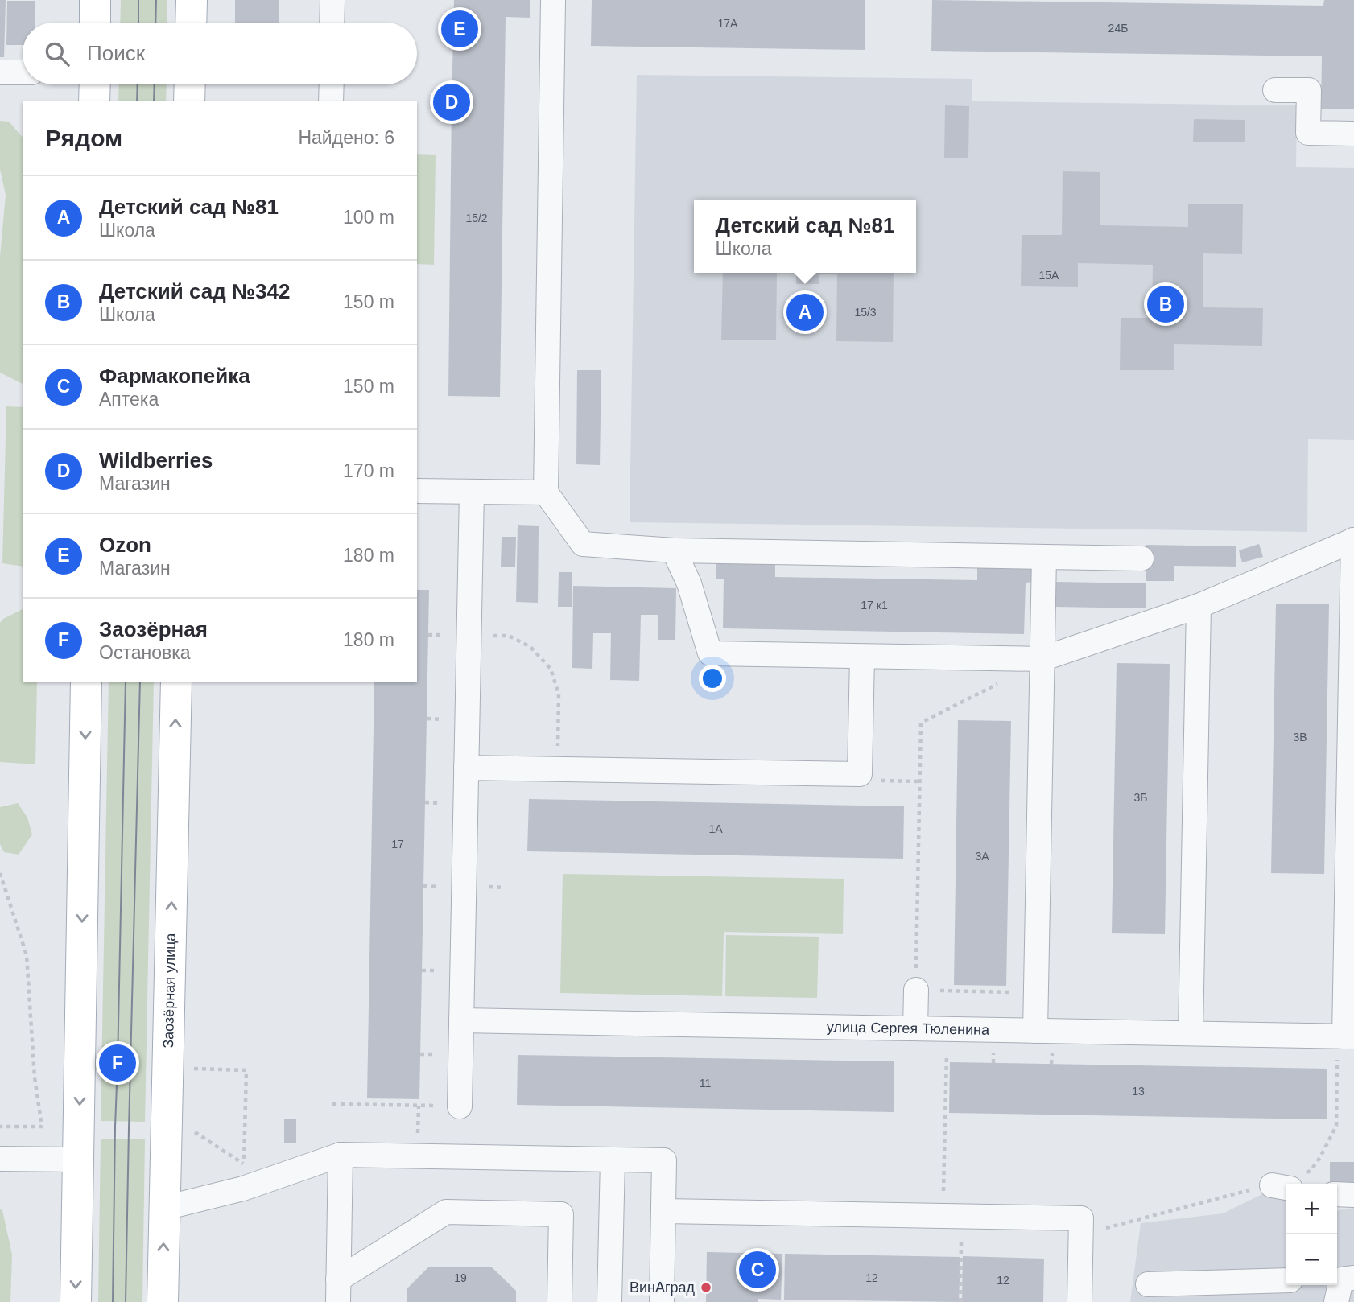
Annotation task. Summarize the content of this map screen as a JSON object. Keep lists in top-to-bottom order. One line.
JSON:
{"streets":{"main road":["Заозёрная улица"],"street":["улица Сергея Тюленина"]},"places":["ВинАград"],"house_numbers":["17А","24Б","15/2","15А","15/3","17 к1","3В","3Б","1А","17","3А","11","13","19","12","12"],"page":{"pins":["E","D","B","A","F","C"],"search":"Поиск","heading":["Рядом","Найдено: 6"],"list":[{"mark":"A","name":"Детский сад №81","note":"Школа","value":"100 m"},{"mark":"B","name":"Детский сад №342","note":"Школа","value":"150 m"},{"mark":"C","name":"Фармакопейка","note":"Аптека","value":"150 m"},{"mark":"D","name":"Wildberries","note":"Магазин","value":"170 m"},{"mark":"E","name":"Ozon","note":"Магазин","value":"180 m"},{"mark":"F","name":"Заозёрная","note":"Остановка","value":"180 m"}],"popup":["Детский сад №81","Школа"],"map_buttons":["+","−"]}}
